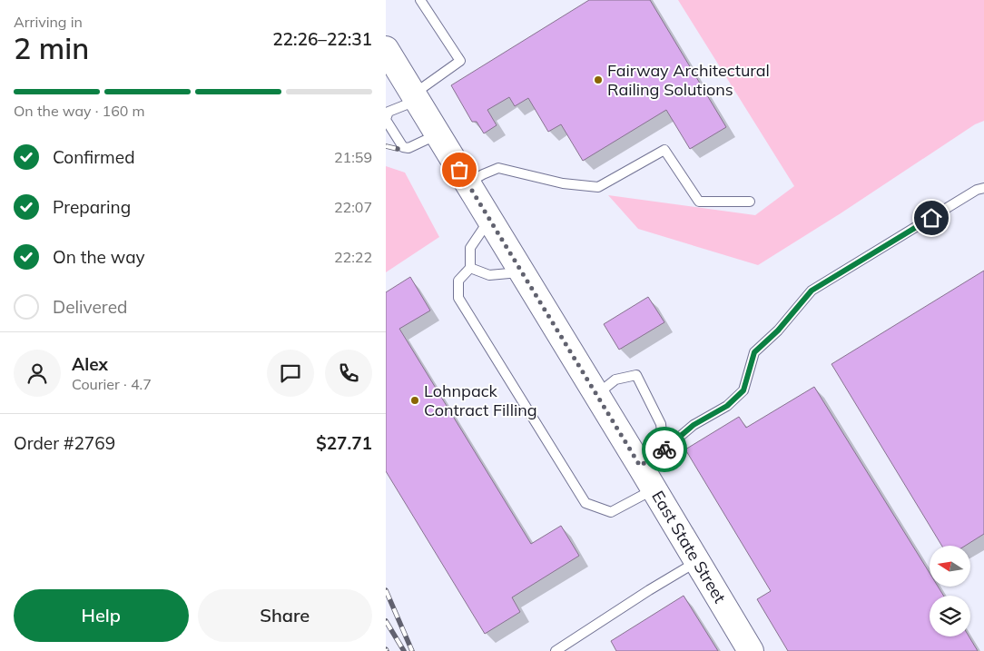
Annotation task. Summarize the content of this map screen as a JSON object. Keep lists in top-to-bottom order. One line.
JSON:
{"streets":{"street":["East State Street"]},"places":["Fairway Architectural Railing Solutions","Lohnpack Contract Filling"],"north":"left","page":{"heading":["2 min","Arriving in","22:26–22:31"],"panel":["Alex","Courier · 4.7","Order #2769","$27.71"],"bar":"On the way · 160 m","list":[["Confirmed","21:59"],["Preparing","22:07"],["On the way","22:22"],"Delivered"],"buttons":["Help","Share"]}}
